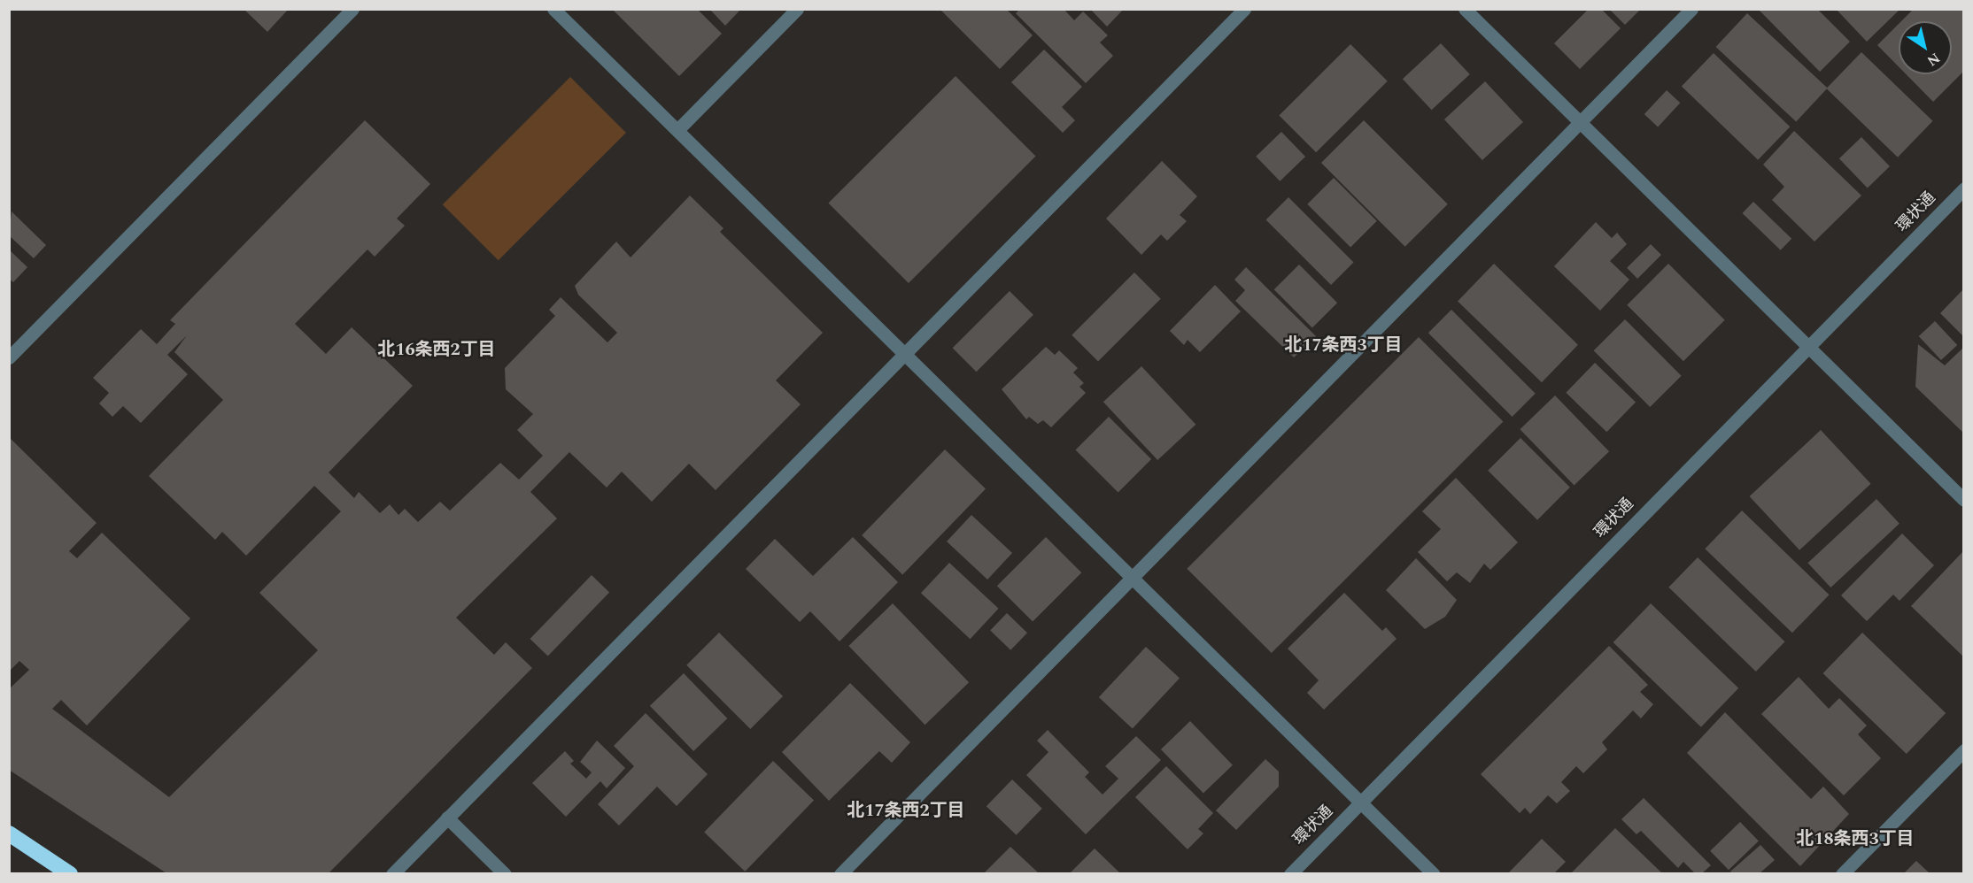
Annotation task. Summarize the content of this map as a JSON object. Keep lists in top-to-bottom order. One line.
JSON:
{"streets":{"street":["環状通"]},"districts":["北17条西3丁目","北16条西2丁目","北17条西2丁目","北18条西3丁目"],"north":"bottom right"}
